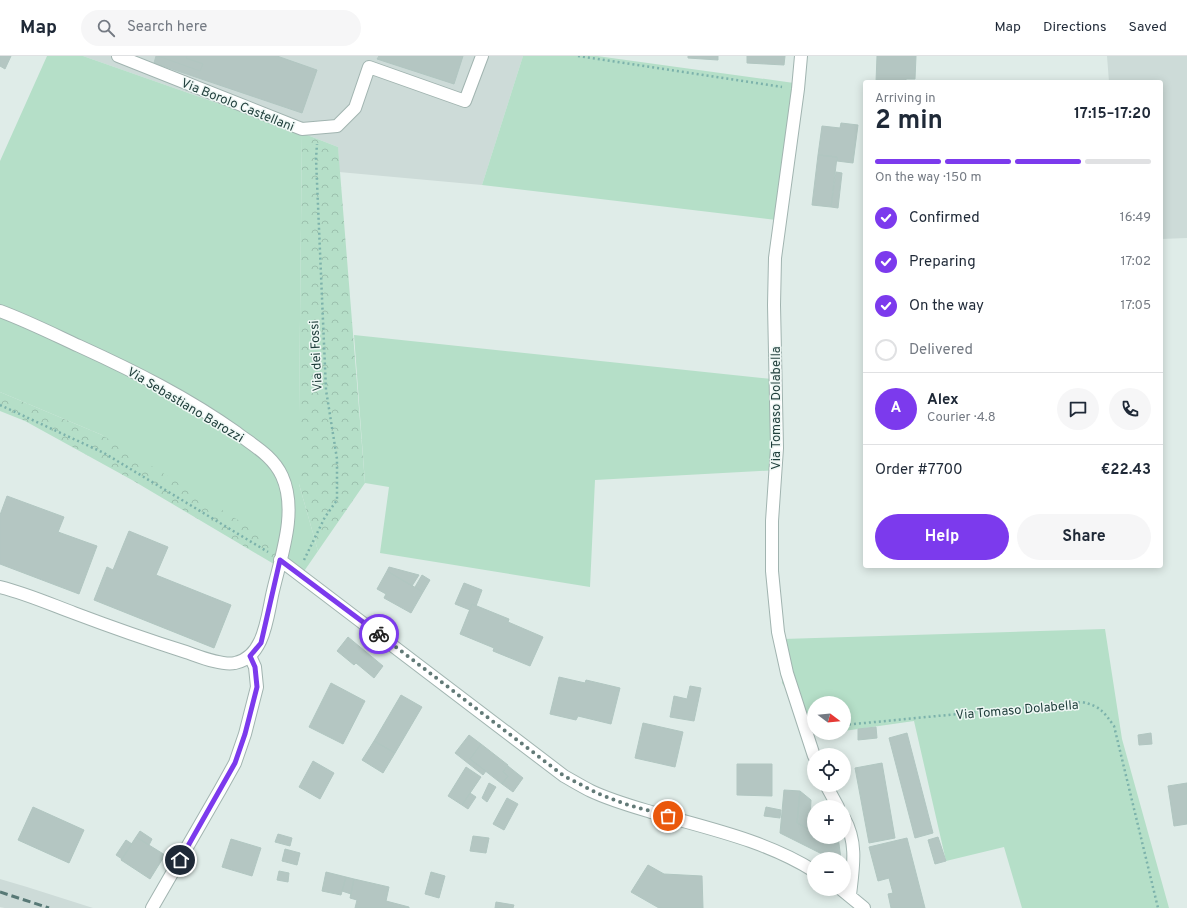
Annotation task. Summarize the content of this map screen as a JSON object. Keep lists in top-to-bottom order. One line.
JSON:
{"streets":{"street":["Via Borolo Castellani","Via Sebastiano Barozzi","Via Tomaso Dolabella"],"path":["Via dei Fossi"]},"crossings":[["Via Borolo Castellani","Via dei Fossi"]],"north":"right","page":{"header":"Map","search":"Search here","nav":["Map","Directions","Saved"],"heading":["2 min","Arriving in","17:15–17:20"],"panel":["Alex","Courier · 4.8","Order #7700","€22.43"],"bar":"On the way · 150 m","list":[["Confirmed","16:49"],["Preparing","17:02"],["On the way","17:05"],"Delivered"],"round":"A","buttons":["Help","Share"],"map_buttons":["+","−"]}}
